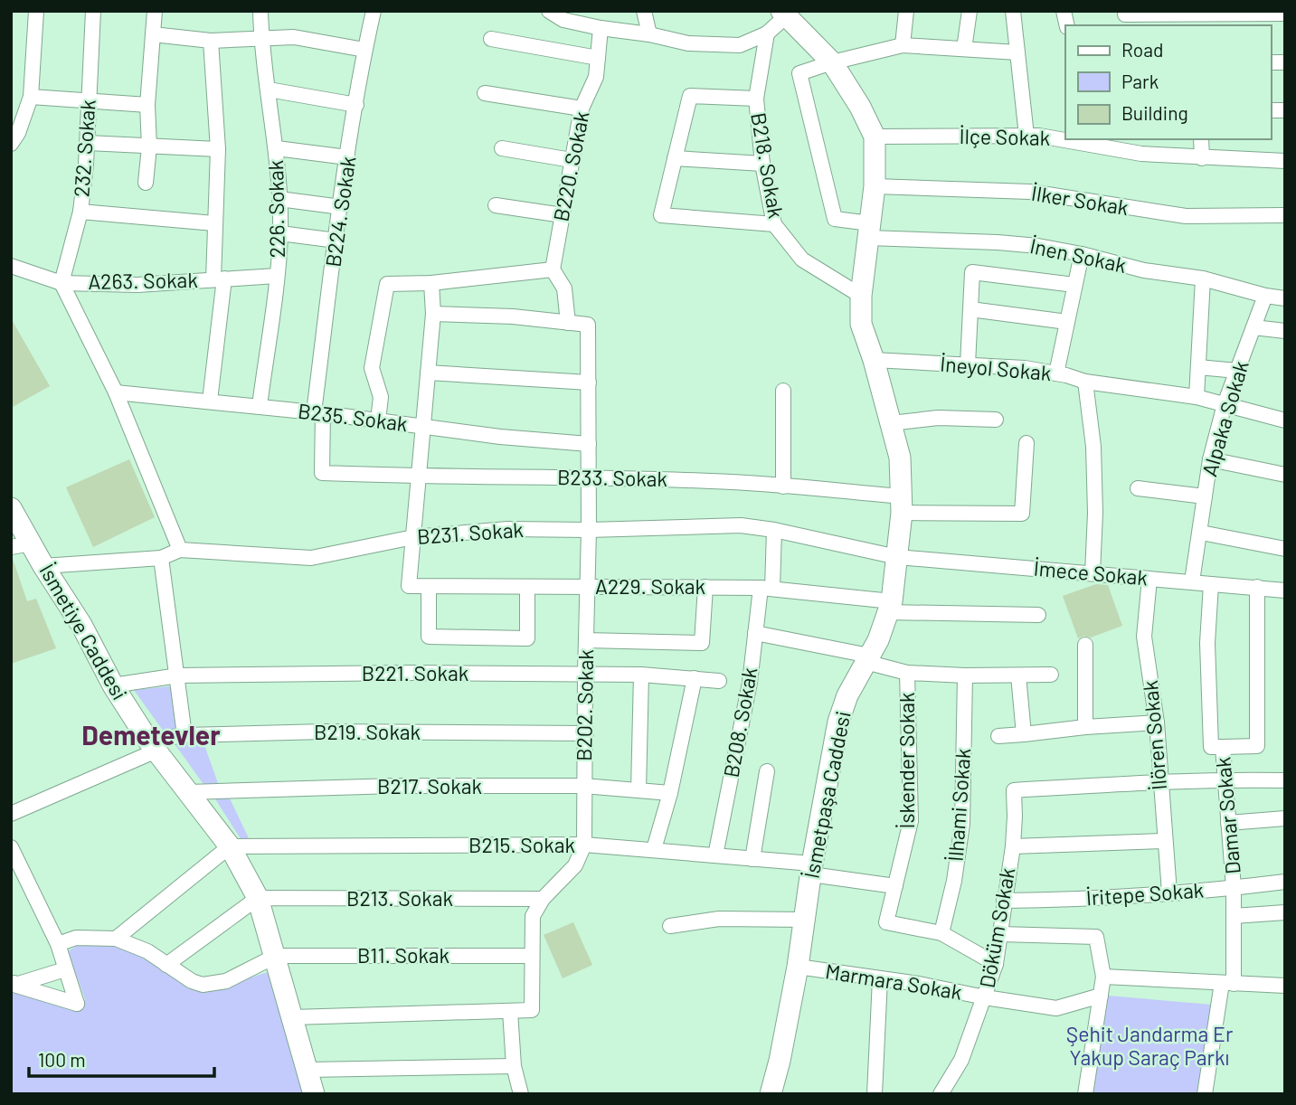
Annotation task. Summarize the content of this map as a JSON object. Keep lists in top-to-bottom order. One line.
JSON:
{"streets":{"main road":["İsmetiye Caddesi","İsmetpaşa Caddesi"],"street":["İlçe Sokak","232. Sokak","B218. Sokak","B220. Sokak","İlker Sokak","226. Sokak","B224. Sokak","İnen Sokak","A263. Sokak","İneyol Sokak","B235. Sokak","Alpaka Sokak","B233. Sokak","B231. Sokak","İmece Sokak","A229. Sokak","B221. Sokak","B202. Sokak","B208. Sokak","B219. Sokak","İlören Sokak","İskender Sokak","B217. Sokak","İlhami Sokak","Damar Sokak","B215. Sokak","İritepe Sokak","B213. Sokak","Döküm Sokak","B11. Sokak","Marmara Sokak"]},"crossings":[["İlçe Sokak","İsmetpaşa Caddesi"],["232. Sokak","A263. Sokak"],["B218. Sokak","İsmetpaşa Caddesi"],["İlker Sokak","İsmetpaşa Caddesi"],["226. Sokak","A263. Sokak"],["226. Sokak","B235. Sokak"],["B224. Sokak","B235. Sokak"],["B224. Sokak","B233. Sokak"],["İnen Sokak","Alpaka Sokak"],["İnen Sokak","İsmetpaşa Caddesi"],["İneyol Sokak","Alpaka Sokak"],["İneyol Sokak","İsmetpaşa Caddesi"],["B235. Sokak","B202. Sokak"],["Alpaka Sokak","İmece Sokak"],["B233. Sokak","B202. Sokak"],["B233. Sokak","İsmetpaşa Caddesi"],["B231. Sokak","İmece Sokak"],["B231. Sokak","A229. Sokak"],["B231. Sokak","İsmetiye Caddesi"],["B231. Sokak","B202. Sokak"],["B231. Sokak","B208. Sokak"],["B231. Sokak","İsmetpaşa Caddesi"],["İmece Sokak","İlören Sokak"],["İmece Sokak","İsmetpaşa Caddesi"],["İmece Sokak","Damar Sokak"],["A229. Sokak","B202. Sokak"],["A229. Sokak","B208. Sokak"],["A229. Sokak","İsmetpaşa Caddesi"],["İsmetiye Caddesi","B221. Sokak"],["İsmetiye Caddesi","B219. Sokak"],["İsmetiye Caddesi","B217. Sokak"],["İsmetiye Caddesi","B215. Sokak"],["İsmetiye Caddesi","B213. Sokak"],["İsmetiye Caddesi","B11. Sokak"],["B221. Sokak","B202. Sokak"],["B202. Sokak","B219. Sokak"],["B202. Sokak","B217. Sokak"],["B202. Sokak","B215. Sokak"],["B208. Sokak","B215. Sokak"],["İlören Sokak","İritepe Sokak"],["İlören Sokak","Döküm Sokak"],["İskender Sokak","İlhami Sokak"],["İskender Sokak","B215. Sokak"],["İsmetpaşa Caddesi","B215. Sokak"],["İsmetpaşa Caddesi","Marmara Sokak"],["Damar Sokak","İritepe Sokak"],["İritepe Sokak","Döküm Sokak"],["Döküm Sokak","Marmara Sokak"]],"districts":["Demetevler"],"parks":["Şehit Jandarma Er Yakup Saraç Parkı"],"legend":["Road","Park","Building"],"scale_bar":"100 m"}
